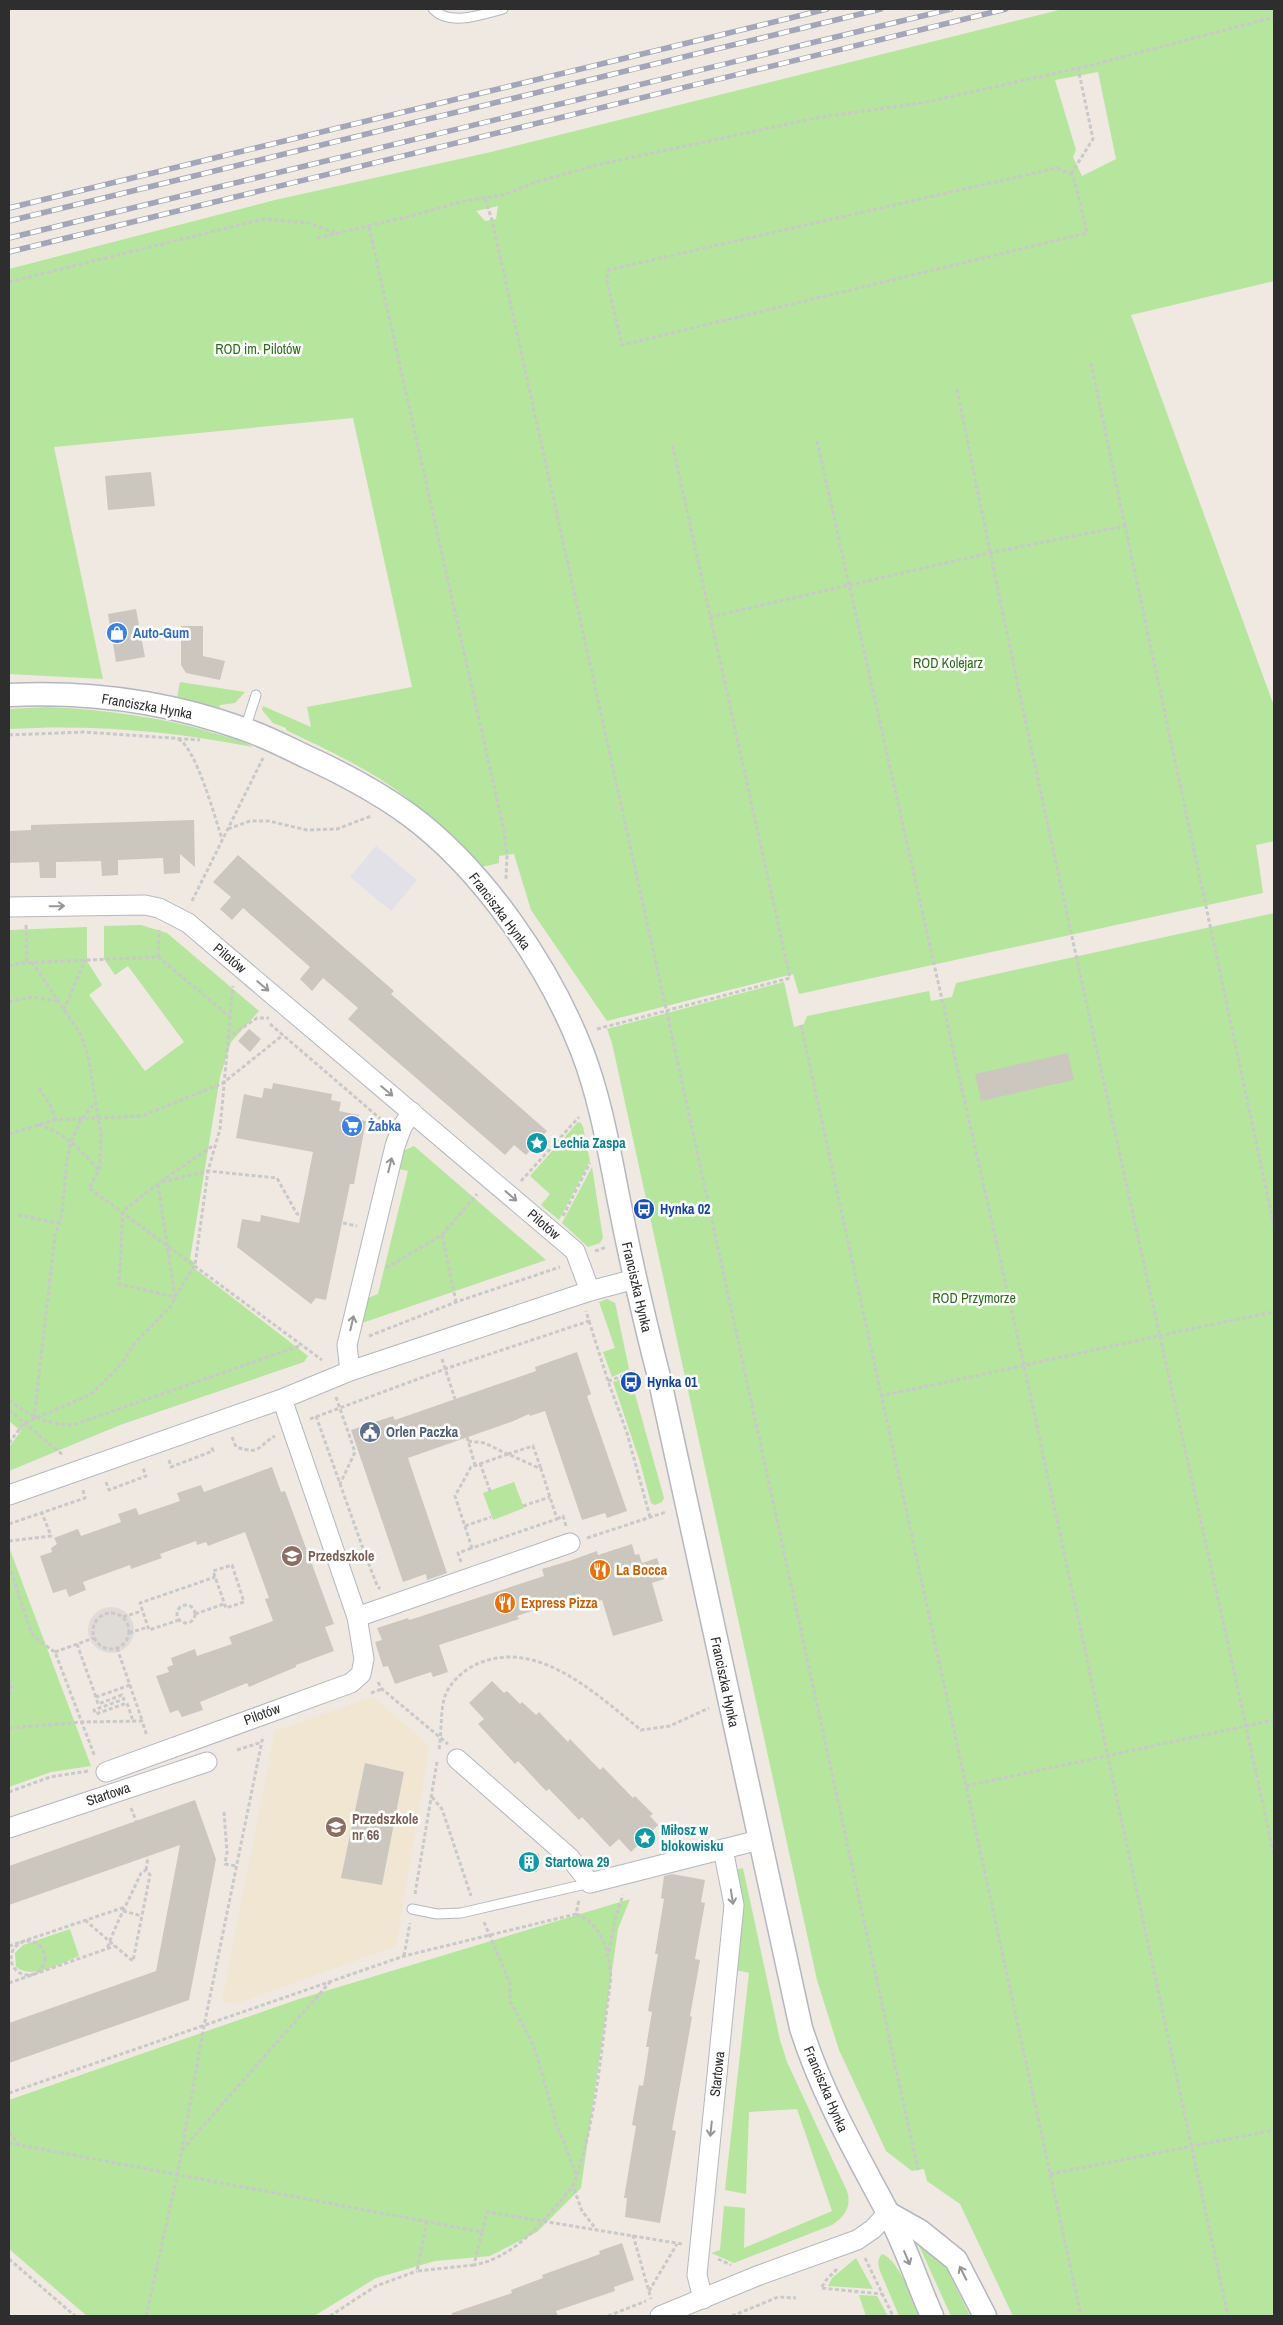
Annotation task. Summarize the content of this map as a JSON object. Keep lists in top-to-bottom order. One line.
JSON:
{"streets":{"street":["Franciszka Hynka","Pilotów","Startowa"]},"one_way":["Pilotów","Startowa"],"parks":["ROD im. Pilotów","ROD Kolejarz","ROD Przymorze"],"places":{"shop":["Auto-Gum"],"supermarket":["Żabka"],"place":["Lechia Zaspa","Miłosz w blokowisku"],"bus stop":["Hynka 02","Hynka 01"],"public building":["Orlen Paczka"],"school or university":["Przedszkole","Przedszkole nr 66"],"restaurant":["La Bocca","Express Pizza"],"building":["Startowa 29"]}}
